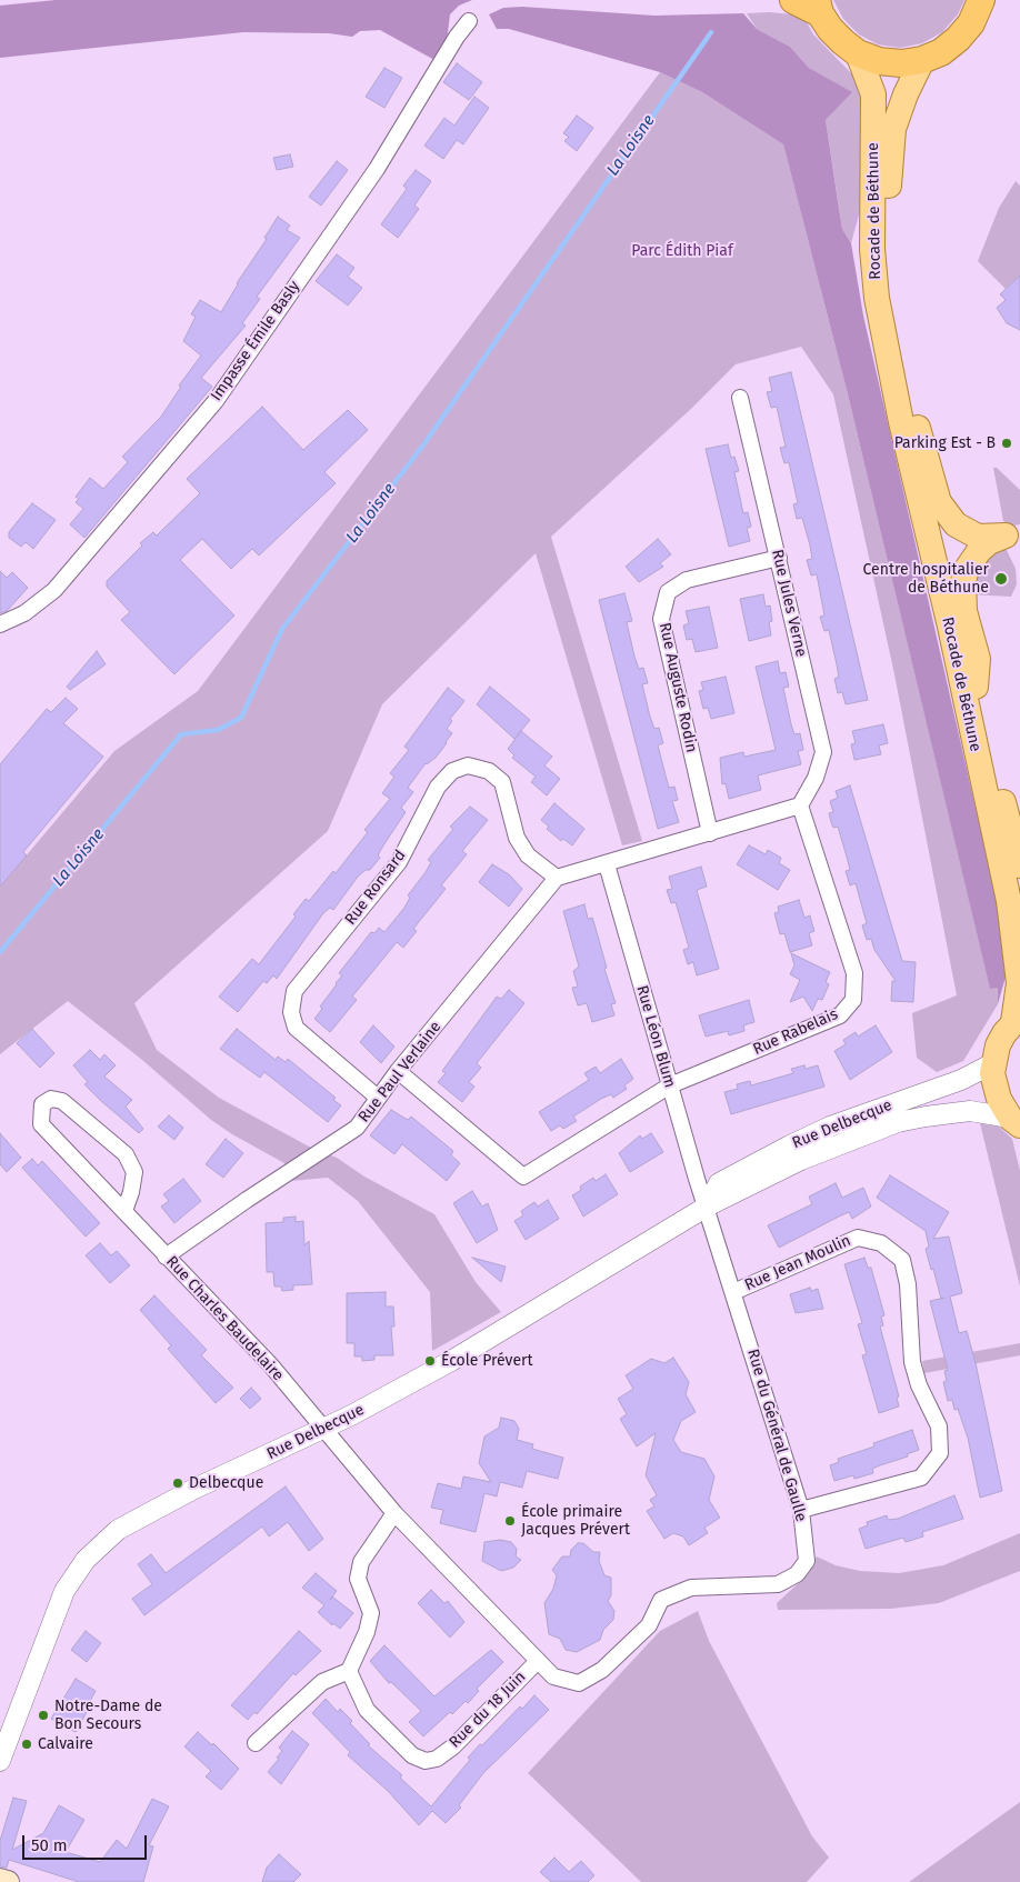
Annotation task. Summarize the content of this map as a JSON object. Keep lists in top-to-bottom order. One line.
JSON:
{"streets":{"main road":["Rocade de Béthune"],"street":["Impasse Émile Basly","Rue Jules Verne","Rue Auguste Rodin","Rue Ronsard","Rue Rabelais","Rue Léon Blum","Rue Paul Verlaine","Rue Delbecque","Rue Jean Moulin","Rue Charles Baudelaire","Rue du Général de Gaulle","Rue du 18 Juin"]},"crossings":[["Rue Jules Verne","Rue Auguste Rodin"],["Rue Jules Verne","Rue Rabelais"],["Rue Ronsard","Rue Paul Verlaine"],["Rue Rabelais","Rue Léon Blum"],["Rue Rabelais","Rue Paul Verlaine"],["Rue Léon Blum","Rue Delbecque"],["Rue Léon Blum","Rue du Général de Gaulle"],["Rue Paul Verlaine","Rue Charles Baudelaire"],["Rue Delbecque","Rue Charles Baudelaire"],["Rue Delbecque","Rue du Général de Gaulle"],["Rue Jean Moulin","Rue du Général de Gaulle"],["Rue Charles Baudelaire","Rue du Général de Gaulle"],["Rue du Général de Gaulle","Rue du 18 Juin"]],"water":["La Loisne"],"parks":["Parc Édith Piaf"],"places":["Parking Est - B","Centre hospitalier de Béthune","École Prévert","Delbecque","École primaire Jacques Prévert","Notre-Dame de Bon Secours","Calvaire"],"scale_bar":"50 m"}
